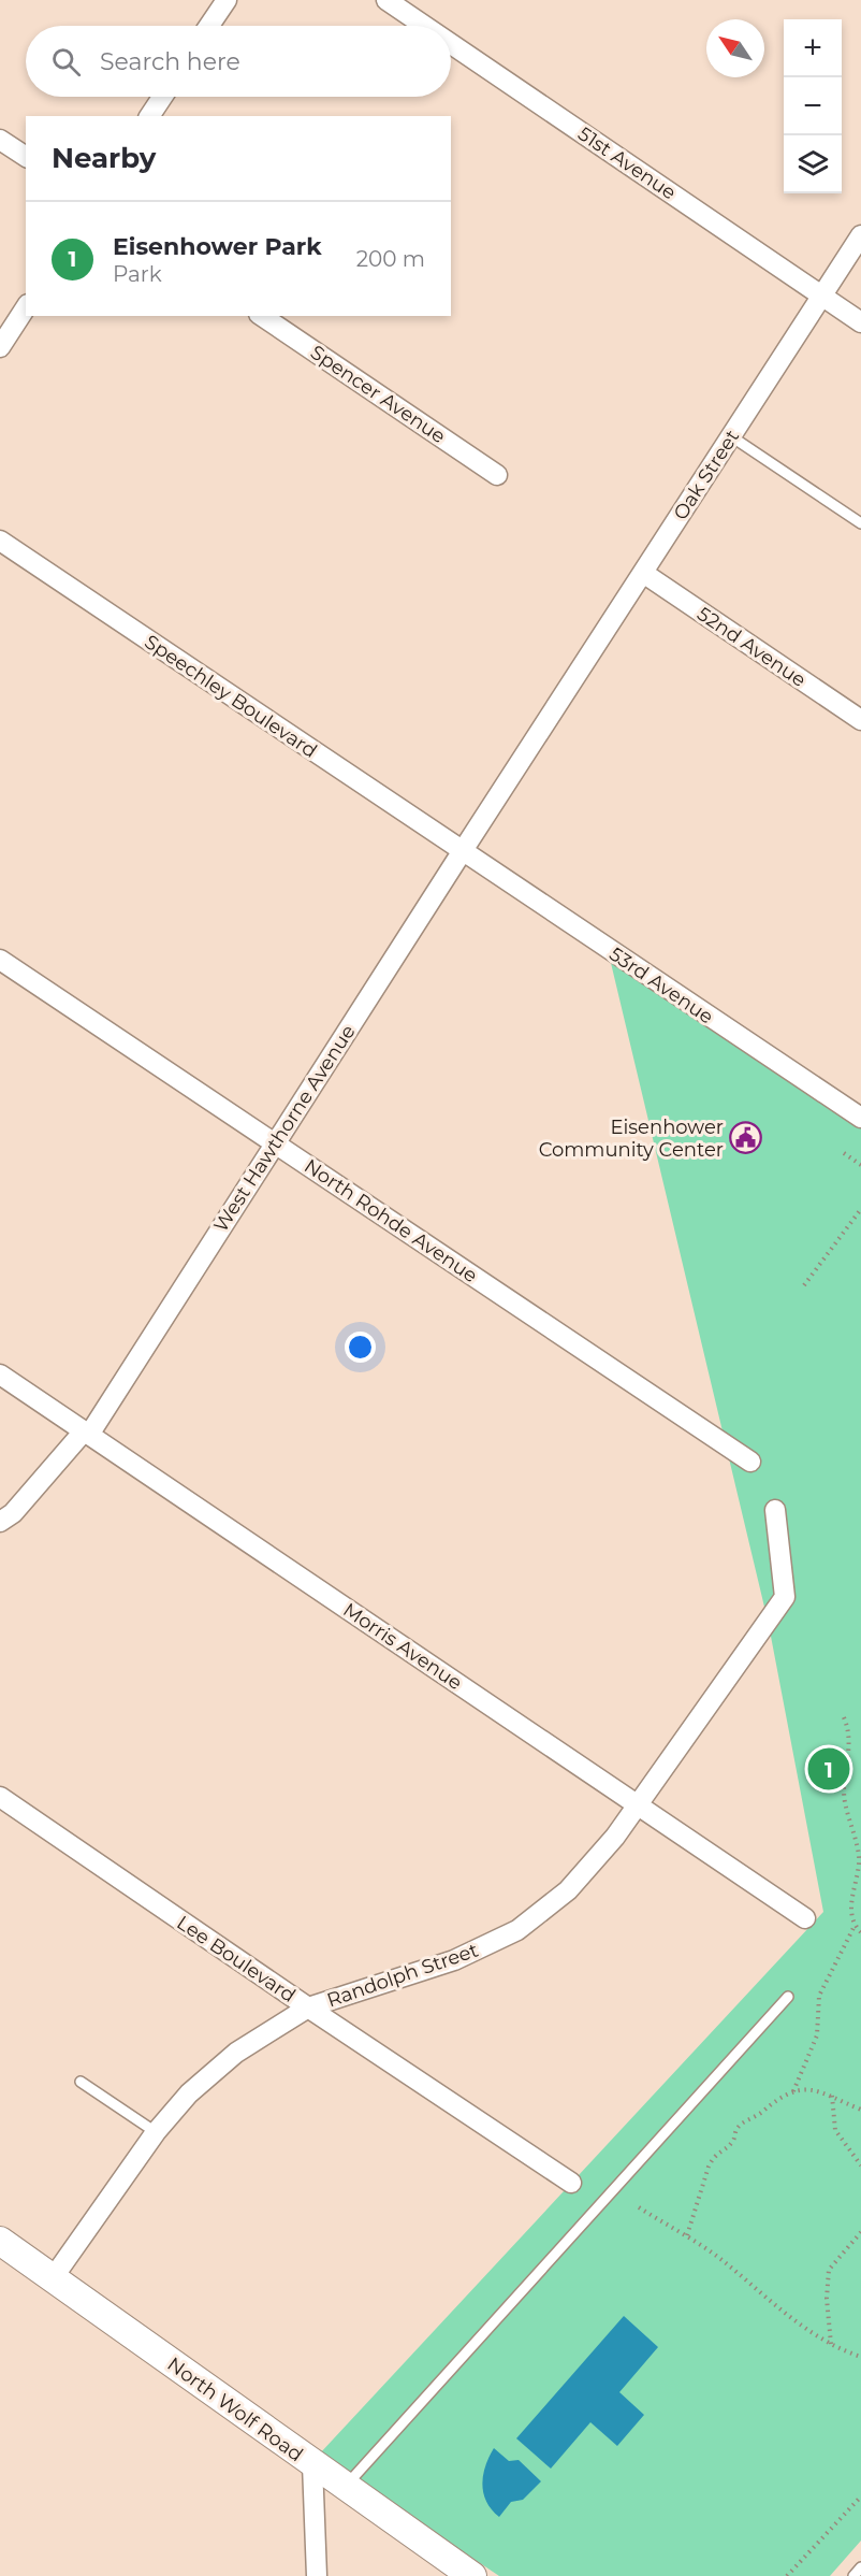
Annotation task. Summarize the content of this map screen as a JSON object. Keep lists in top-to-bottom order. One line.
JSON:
{"streets":{"main road":["North Wolf Road"],"street":["51st Avenue","Spencer Avenue","Oak Street","52nd Avenue","Speechley Boulevard","53rd Avenue","West Hawthorne Avenue","North Rohde Avenue","Morris Avenue","Lee Boulevard","Randolph Street"]},"crossings":[["51st Avenue","Oak Street"],["Oak Street","52nd Avenue"],["Oak Street","West Hawthorne Avenue"],["Speechley Boulevard","53rd Avenue"],["Speechley Boulevard","West Hawthorne Avenue"],["53rd Avenue","West Hawthorne Avenue"],["West Hawthorne Avenue","North Rohde Avenue"],["West Hawthorne Avenue","Morris Avenue"],["Morris Avenue","Randolph Street"],["Lee Boulevard","Randolph Street"],["Randolph Street","North Wolf Road"]],"places":{"public building":["Eisenhower Community Center"]},"north":"top left","page":{"map_buttons":["+","−"],"search":"Search here","heading":"Nearby","list":[{"mark":"1","name":"Eisenhower Park","note":"Park","value":"200 m"}],"pins":"1"}}
